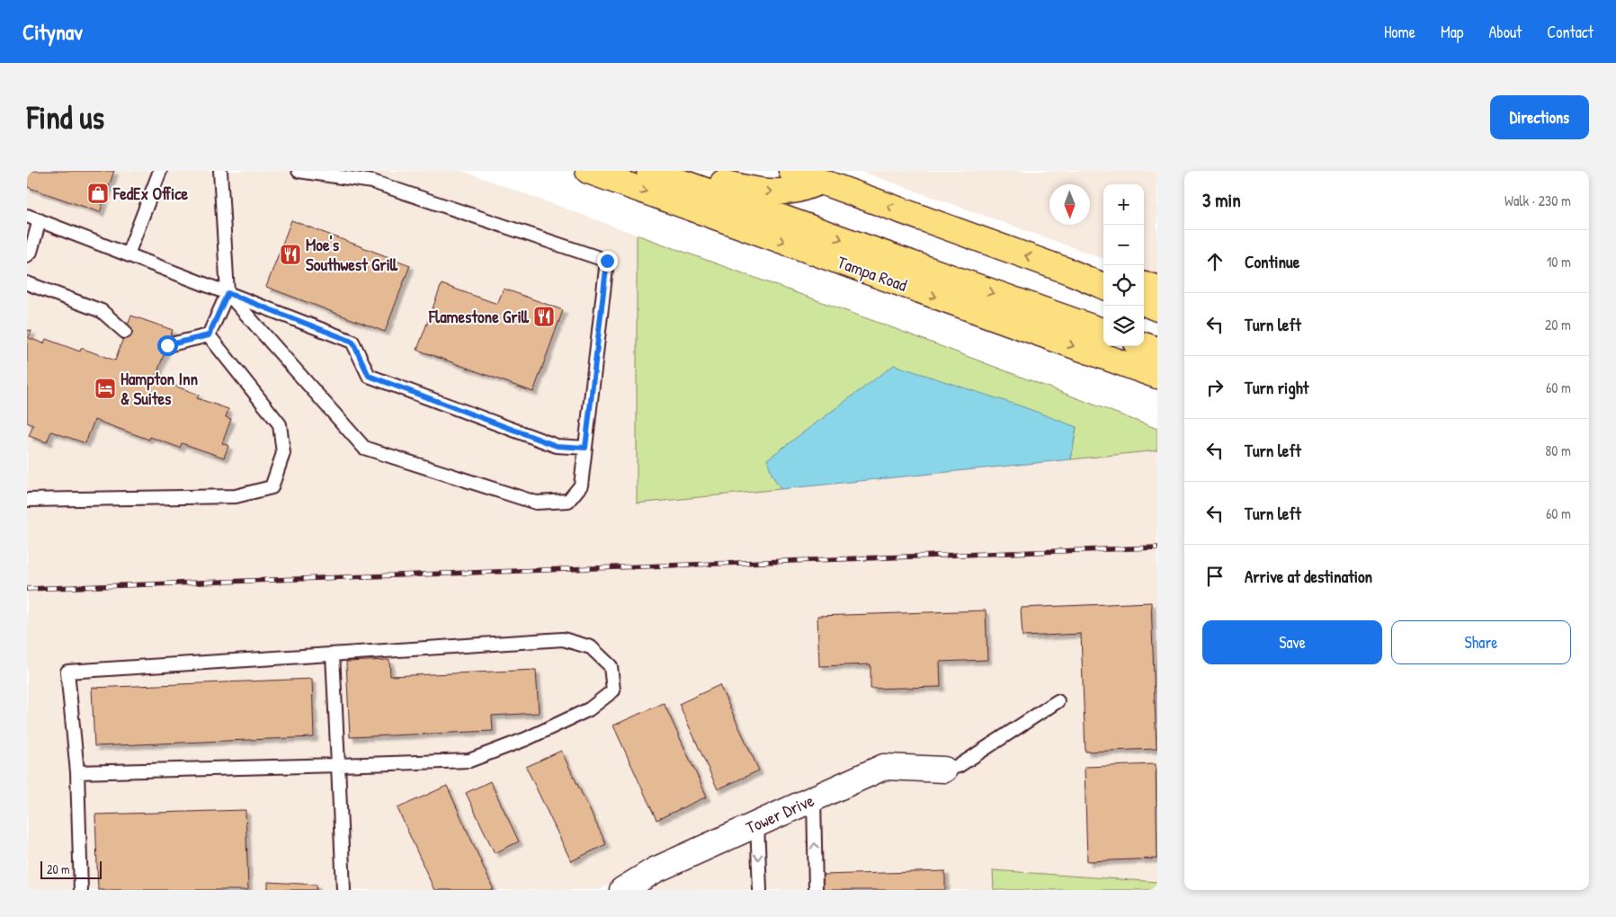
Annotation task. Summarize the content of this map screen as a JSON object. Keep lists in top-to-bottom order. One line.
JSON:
{"streets":{"main road":["Tampa Road"],"street":["Tower Drive"]},"places":{"shop":["FedEx Office"],"restaurant":["Moe's Southwest Grill","Flamestone Grill"],"hotel":["Hampton Inn & Suites"]},"scale_bar":"20 m","north":"bottom","page":{"header":"Citynav","nav":["Home","Map","About","Contact"],"buttons":["Directions",["Save","Share"]],"title":"Find us","heading":["3 min","Walk · 230 m"],"map_buttons":["+","−"],"list":[["Continue","10 m"],["Turn left","20 m"],["Turn right","60 m"],["Turn left","80 m"],["Turn left","60 m"],"Arrive at destination"],"scale":"20 m"}}
